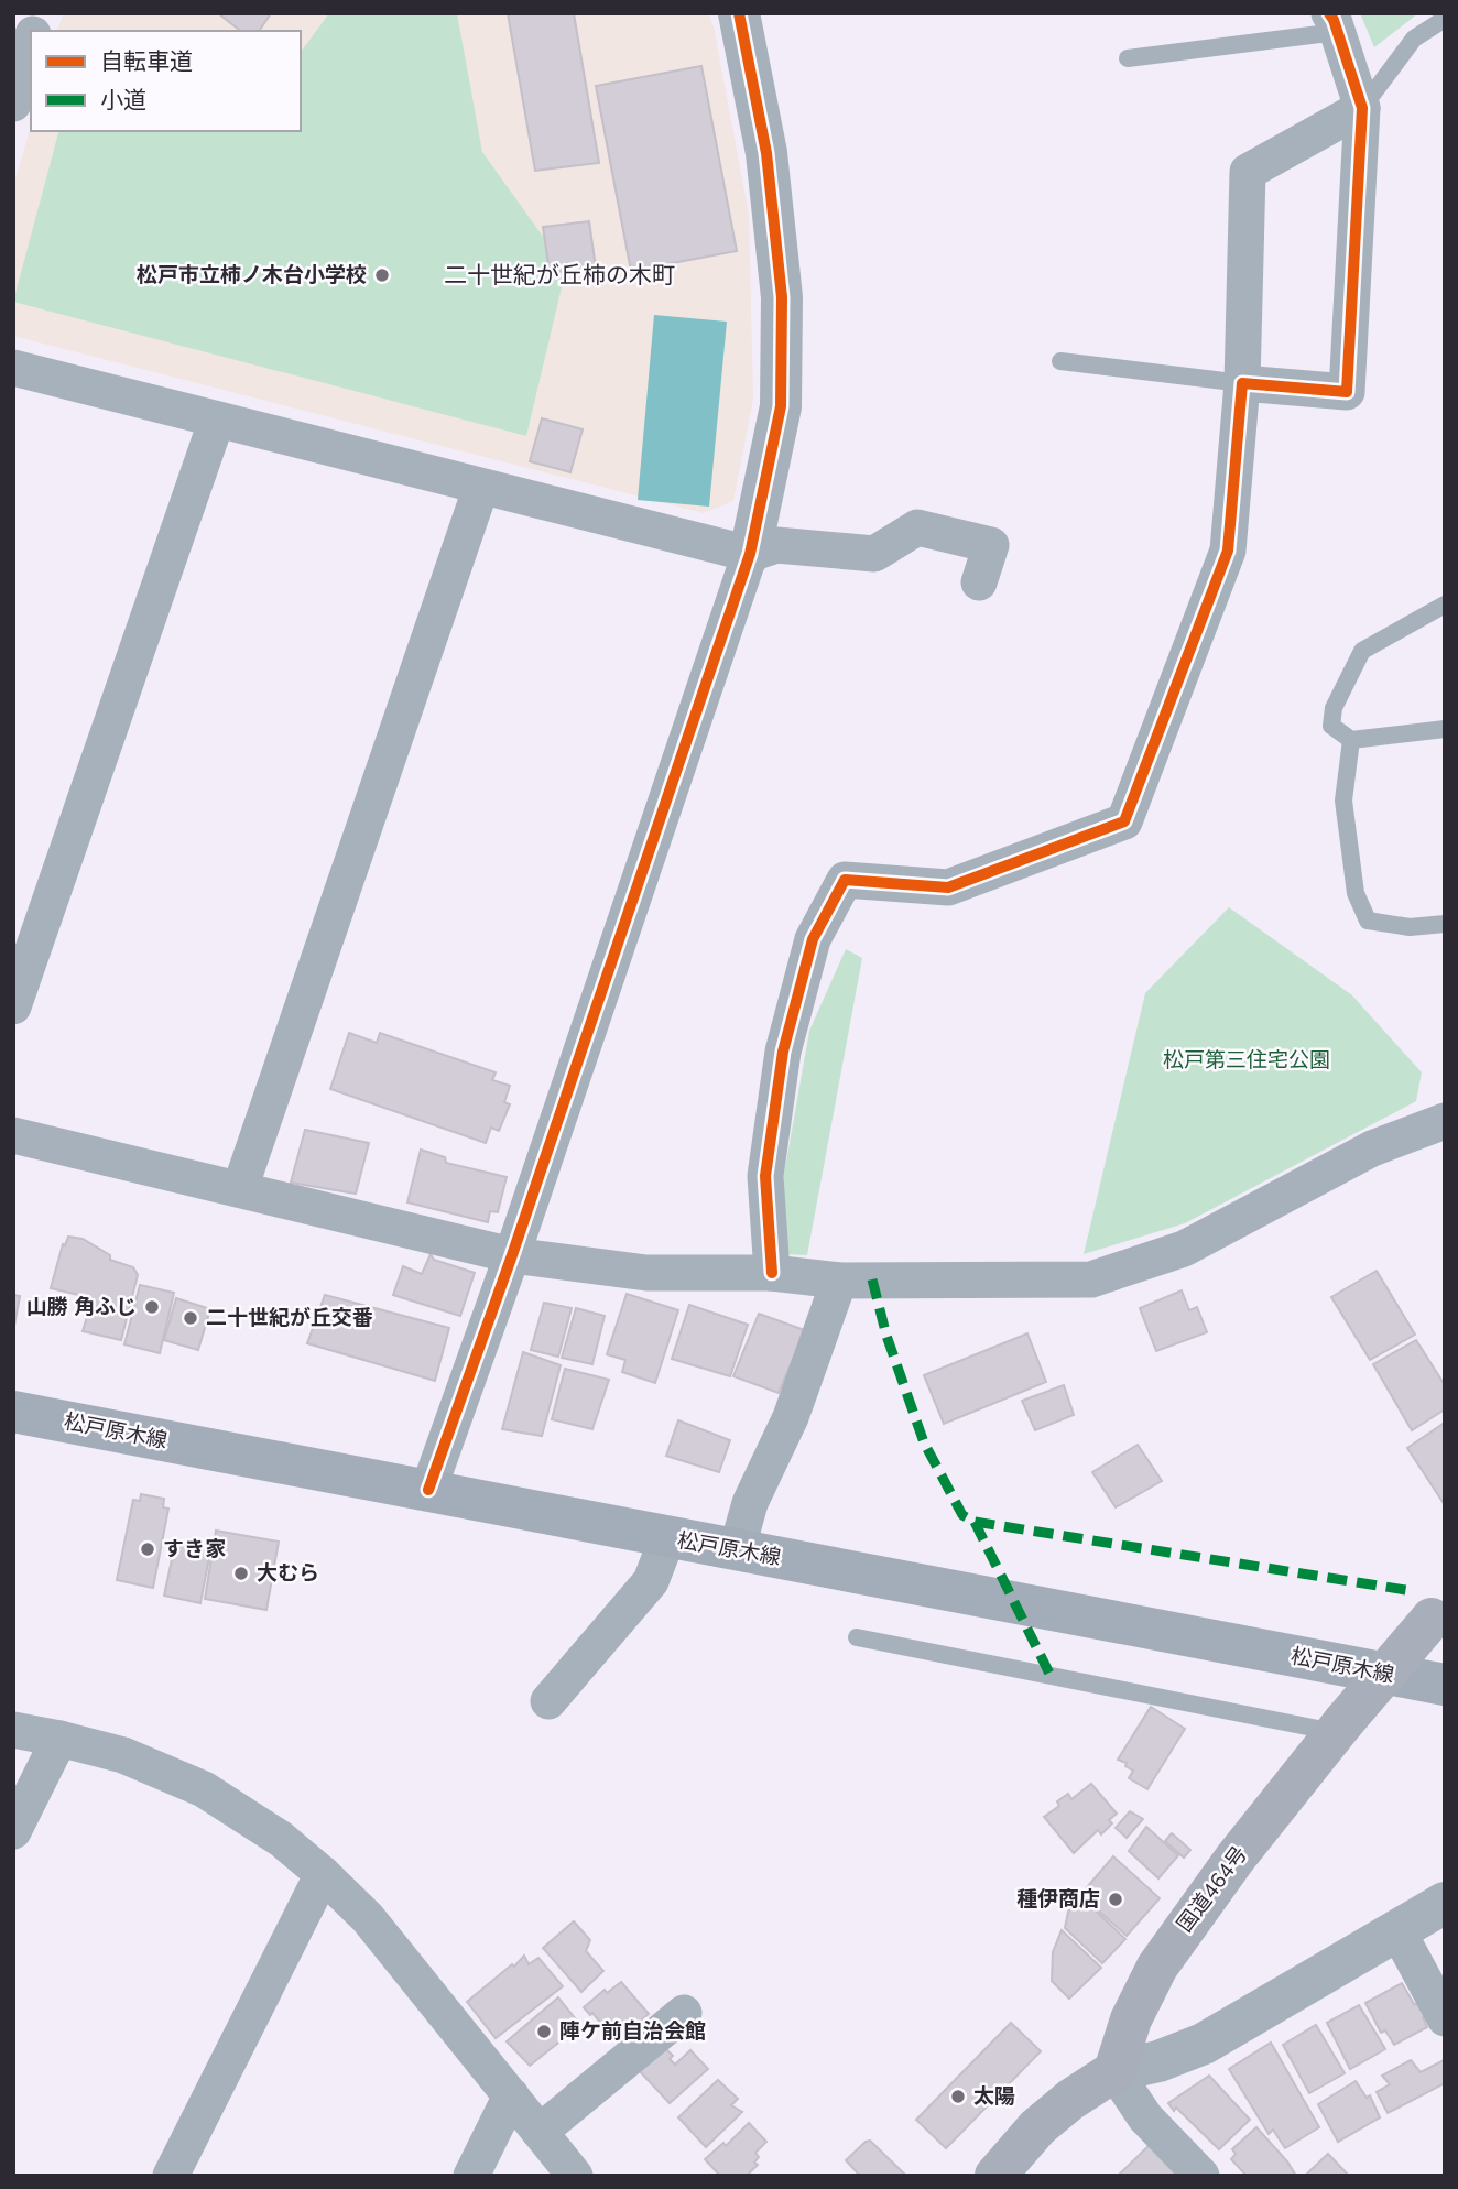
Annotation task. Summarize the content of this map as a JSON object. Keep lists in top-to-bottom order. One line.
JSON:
{"streets":{"highway":["国道464号"],"main road":["松戸原木線"]},"districts":["二十世紀が丘柿の木町"],"parks":["松戸第三住宅公園"],"places":["松戸市立柿ノ木台小学校","山勝 角ふじ","二十世紀が丘交番","すき家","大むら","種伊商店","陣ケ前自治会館","太陽"],"legend":["自転車道","小道"]}
